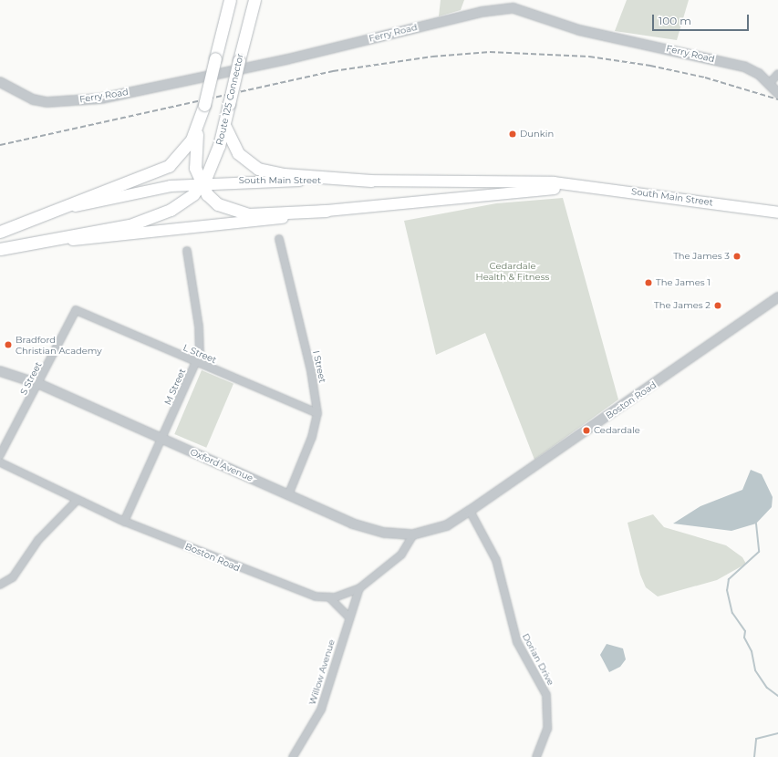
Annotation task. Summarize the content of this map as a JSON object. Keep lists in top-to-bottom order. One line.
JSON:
{"streets":{"highway":["Route 125 Connector","South Main Street"],"street":["Ferry Road","L Street","I Street","S Street","M Street","Boston Road","Oxford Avenue","Dorian Drive","Willow Avenue"]},"crossings":[["Route 125 Connector","South Main Street"],["L Street","I Street"],["L Street","S Street"],["L Street","M Street"],["I Street","Oxford Avenue"],["S Street","Oxford Avenue"],["M Street","Boston Road"],["M Street","Oxford Avenue"],["Boston Road","Oxford Avenue"],["Boston Road","Dorian Drive"],["Boston Road","Willow Avenue"]],"parks":["Cedardale Health & Fitness"],"places":["Dunkin","The James 3","The James 1","The James 2","Bradford Christian Academy","Cedardale"],"scale_bar":"100 m"}
